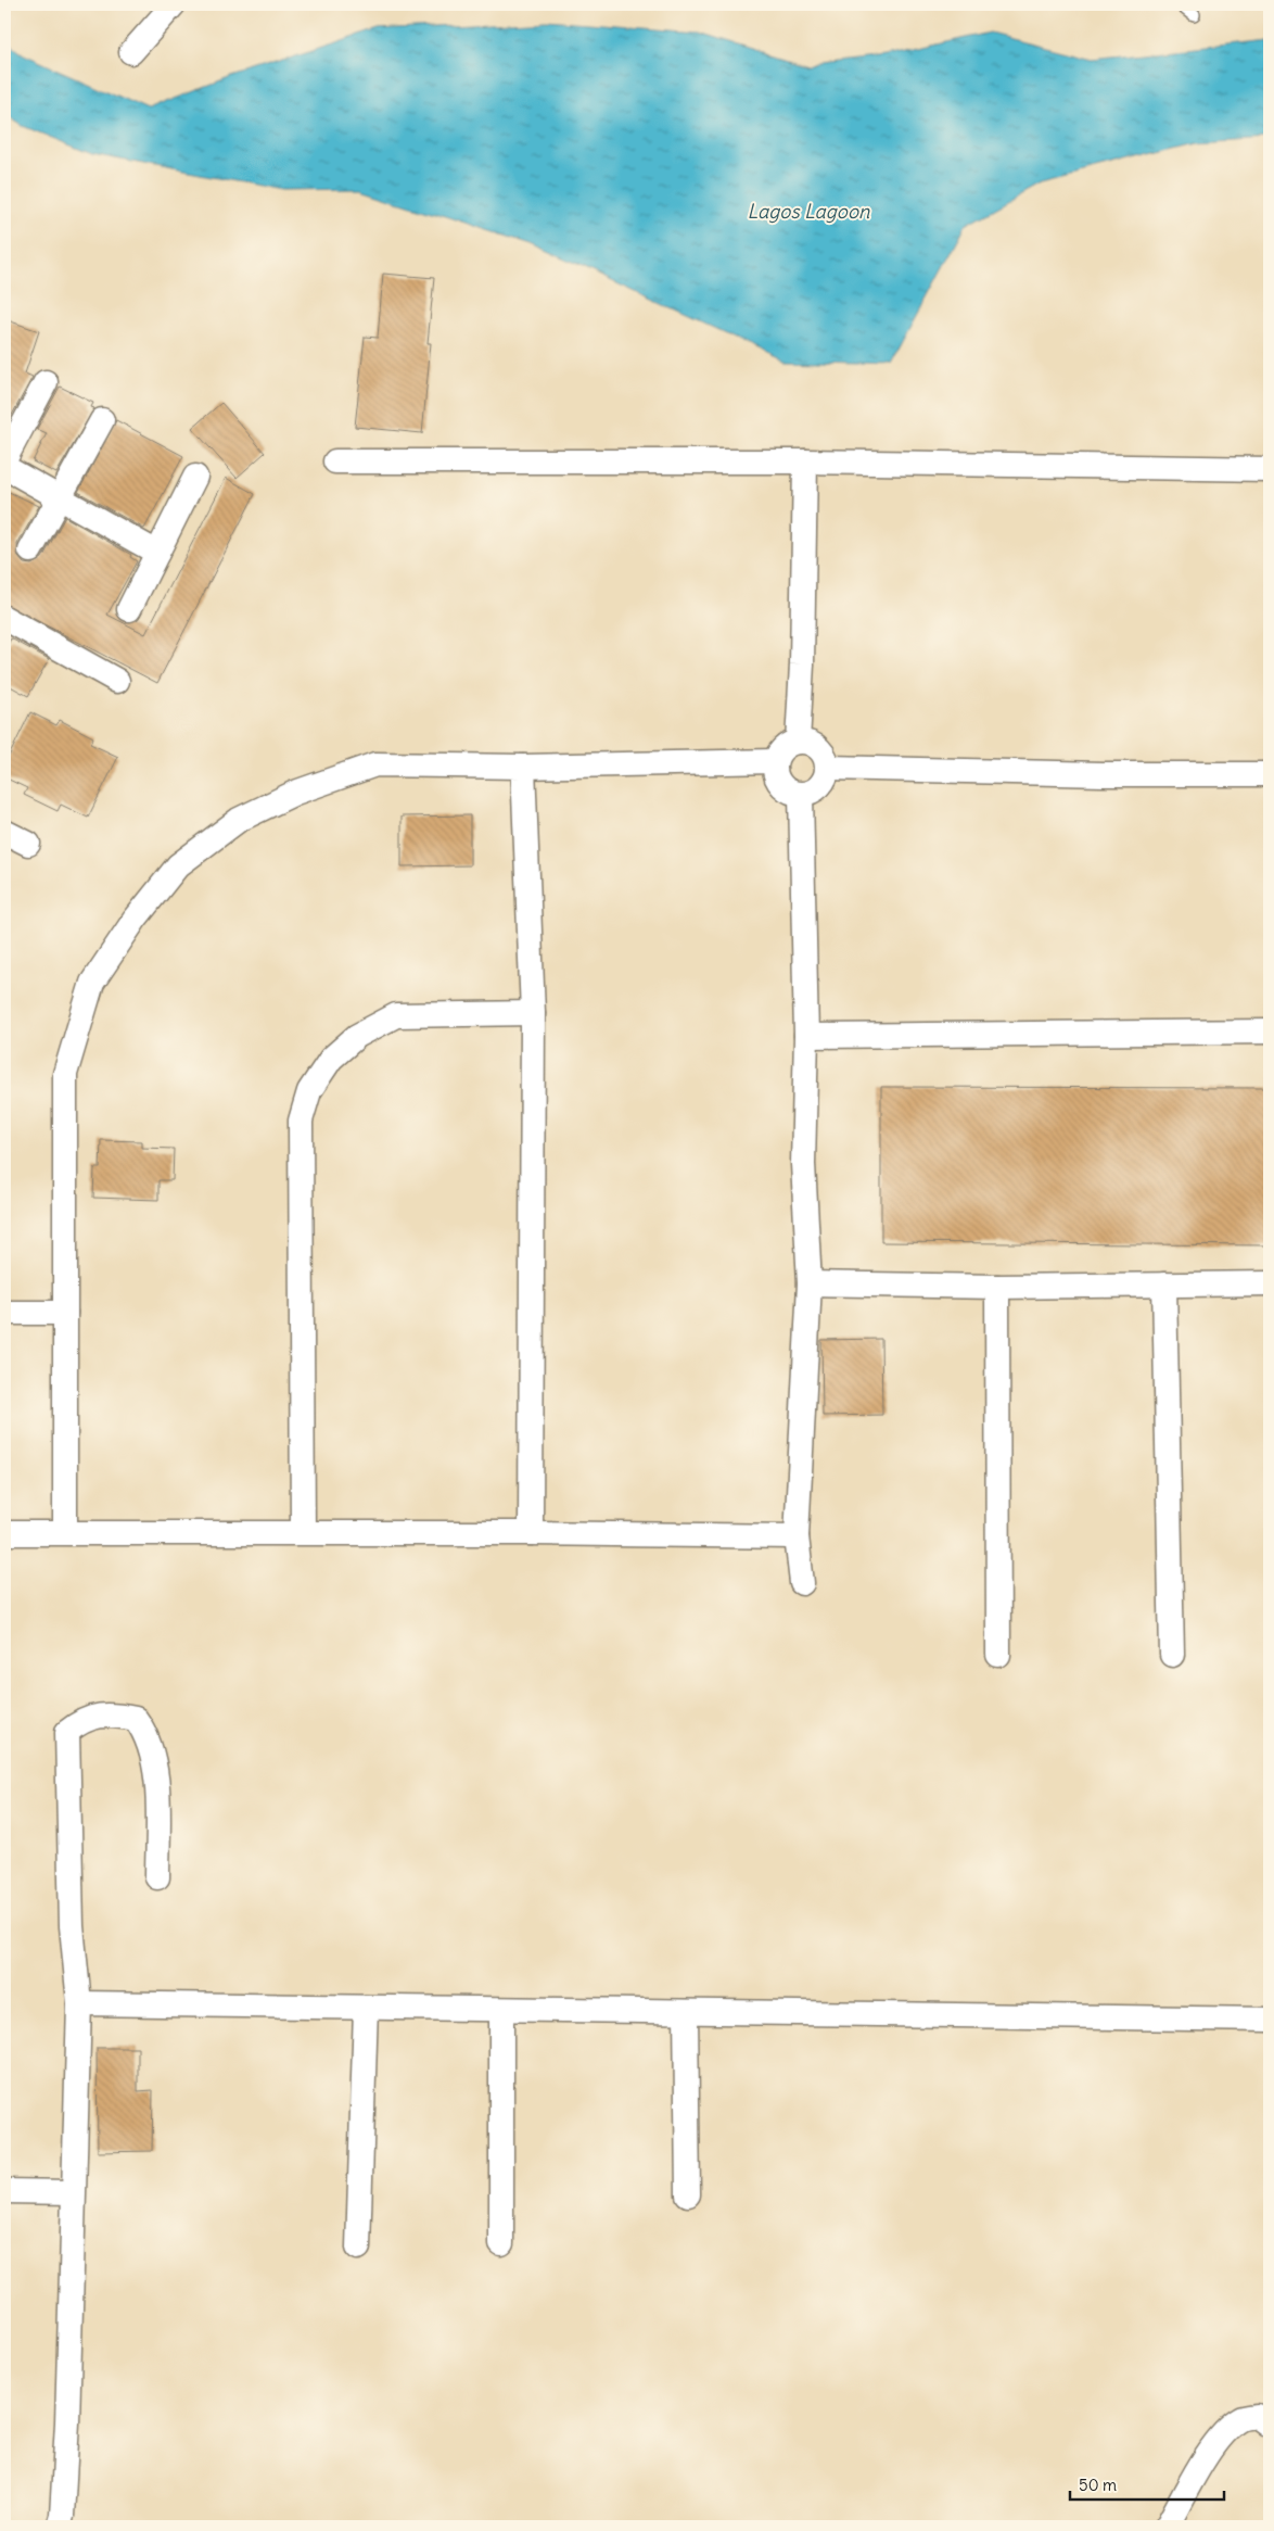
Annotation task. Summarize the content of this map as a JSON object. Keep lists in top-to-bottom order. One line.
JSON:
{"water":["Lagos Lagoon"],"scale_bar":"50 m"}
